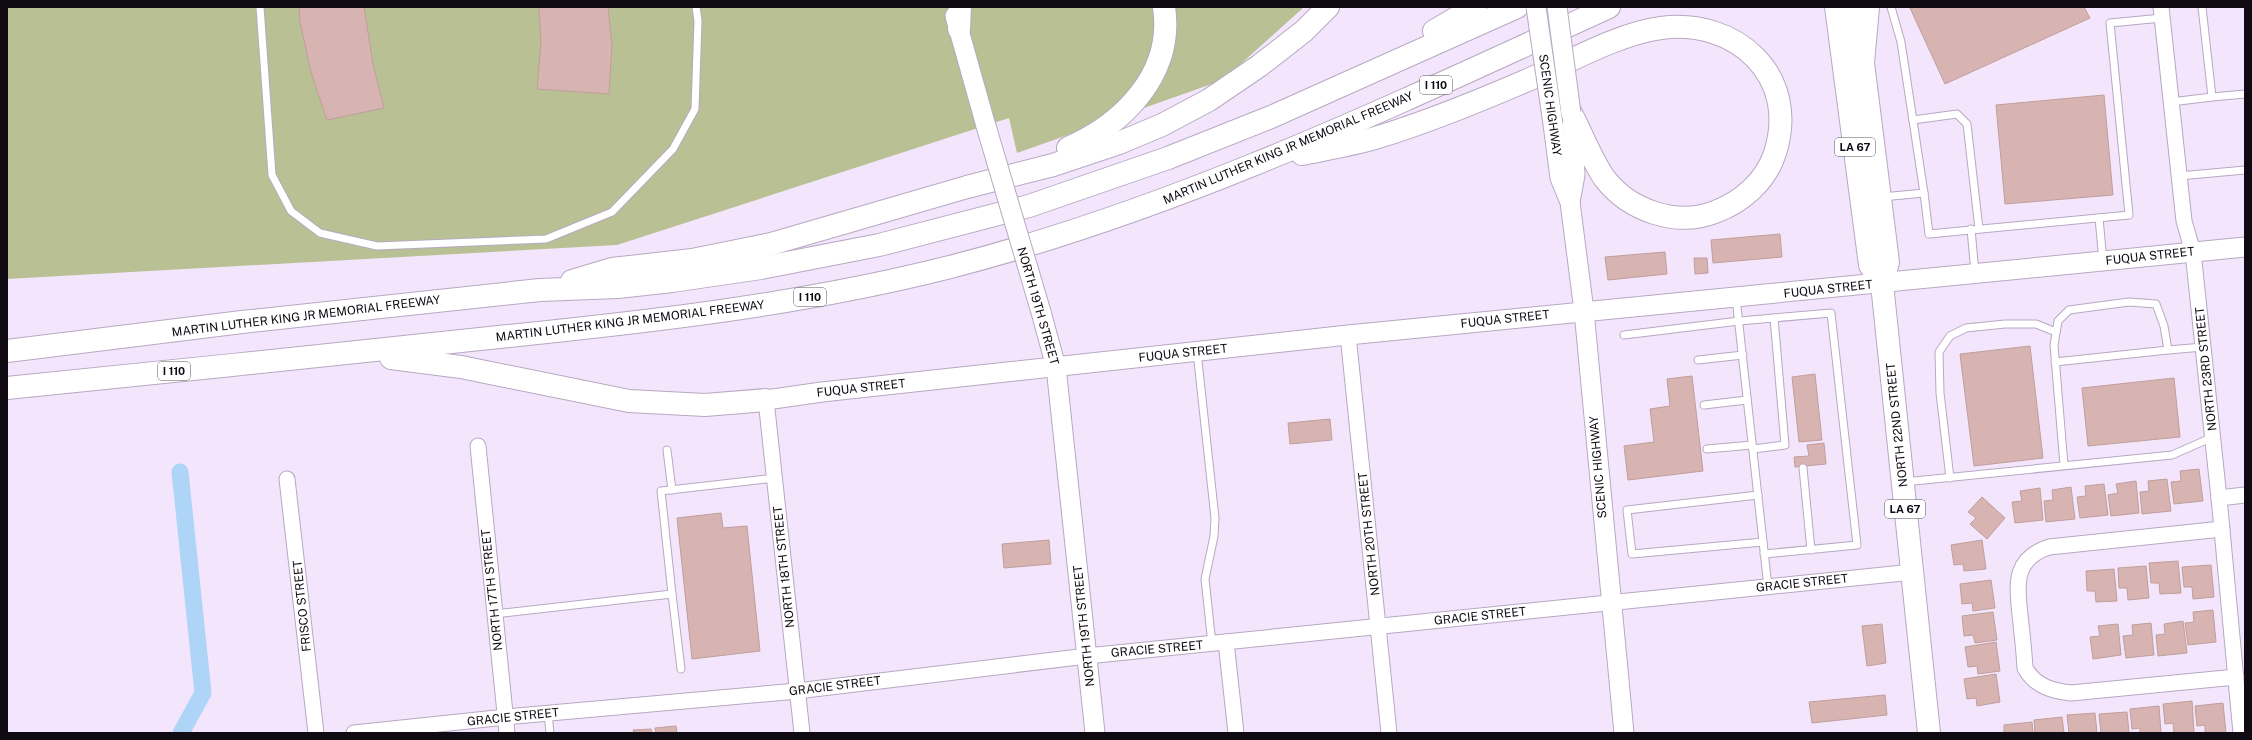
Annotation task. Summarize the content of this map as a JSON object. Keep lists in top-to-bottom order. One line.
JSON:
{"streets":{"main road":["I 110","LA 67","MARTIN LUTHER KING JR MEMORIAL FREEWAY","NORTH 22ND STREET"],"street":["SCENIC HIGHWAY","FUQUA STREET","NORTH 19TH STREET","NORTH 23RD STREET","NORTH 20TH STREET","NORTH 18TH STREET","GRACIE STREET","NORTH 17TH STREET","FRISCO STREET"]},"crossings":[["SCENIC HIGHWAY","FUQUA STREET"],["SCENIC HIGHWAY","GRACIE STREET"],["FUQUA STREET","NORTH 19TH STREET"],["FUQUA STREET","NORTH 23RD STREET"],["FUQUA STREET","NORTH 22ND STREET"],["FUQUA STREET","NORTH 20TH STREET"],["FUQUA STREET","NORTH 18TH STREET"],["NORTH 19TH STREET","GRACIE STREET"],["NORTH 22ND STREET","GRACIE STREET"],["NORTH 20TH STREET","GRACIE STREET"],["NORTH 18TH STREET","GRACIE STREET"],["GRACIE STREET","NORTH 17TH STREET"]]}
